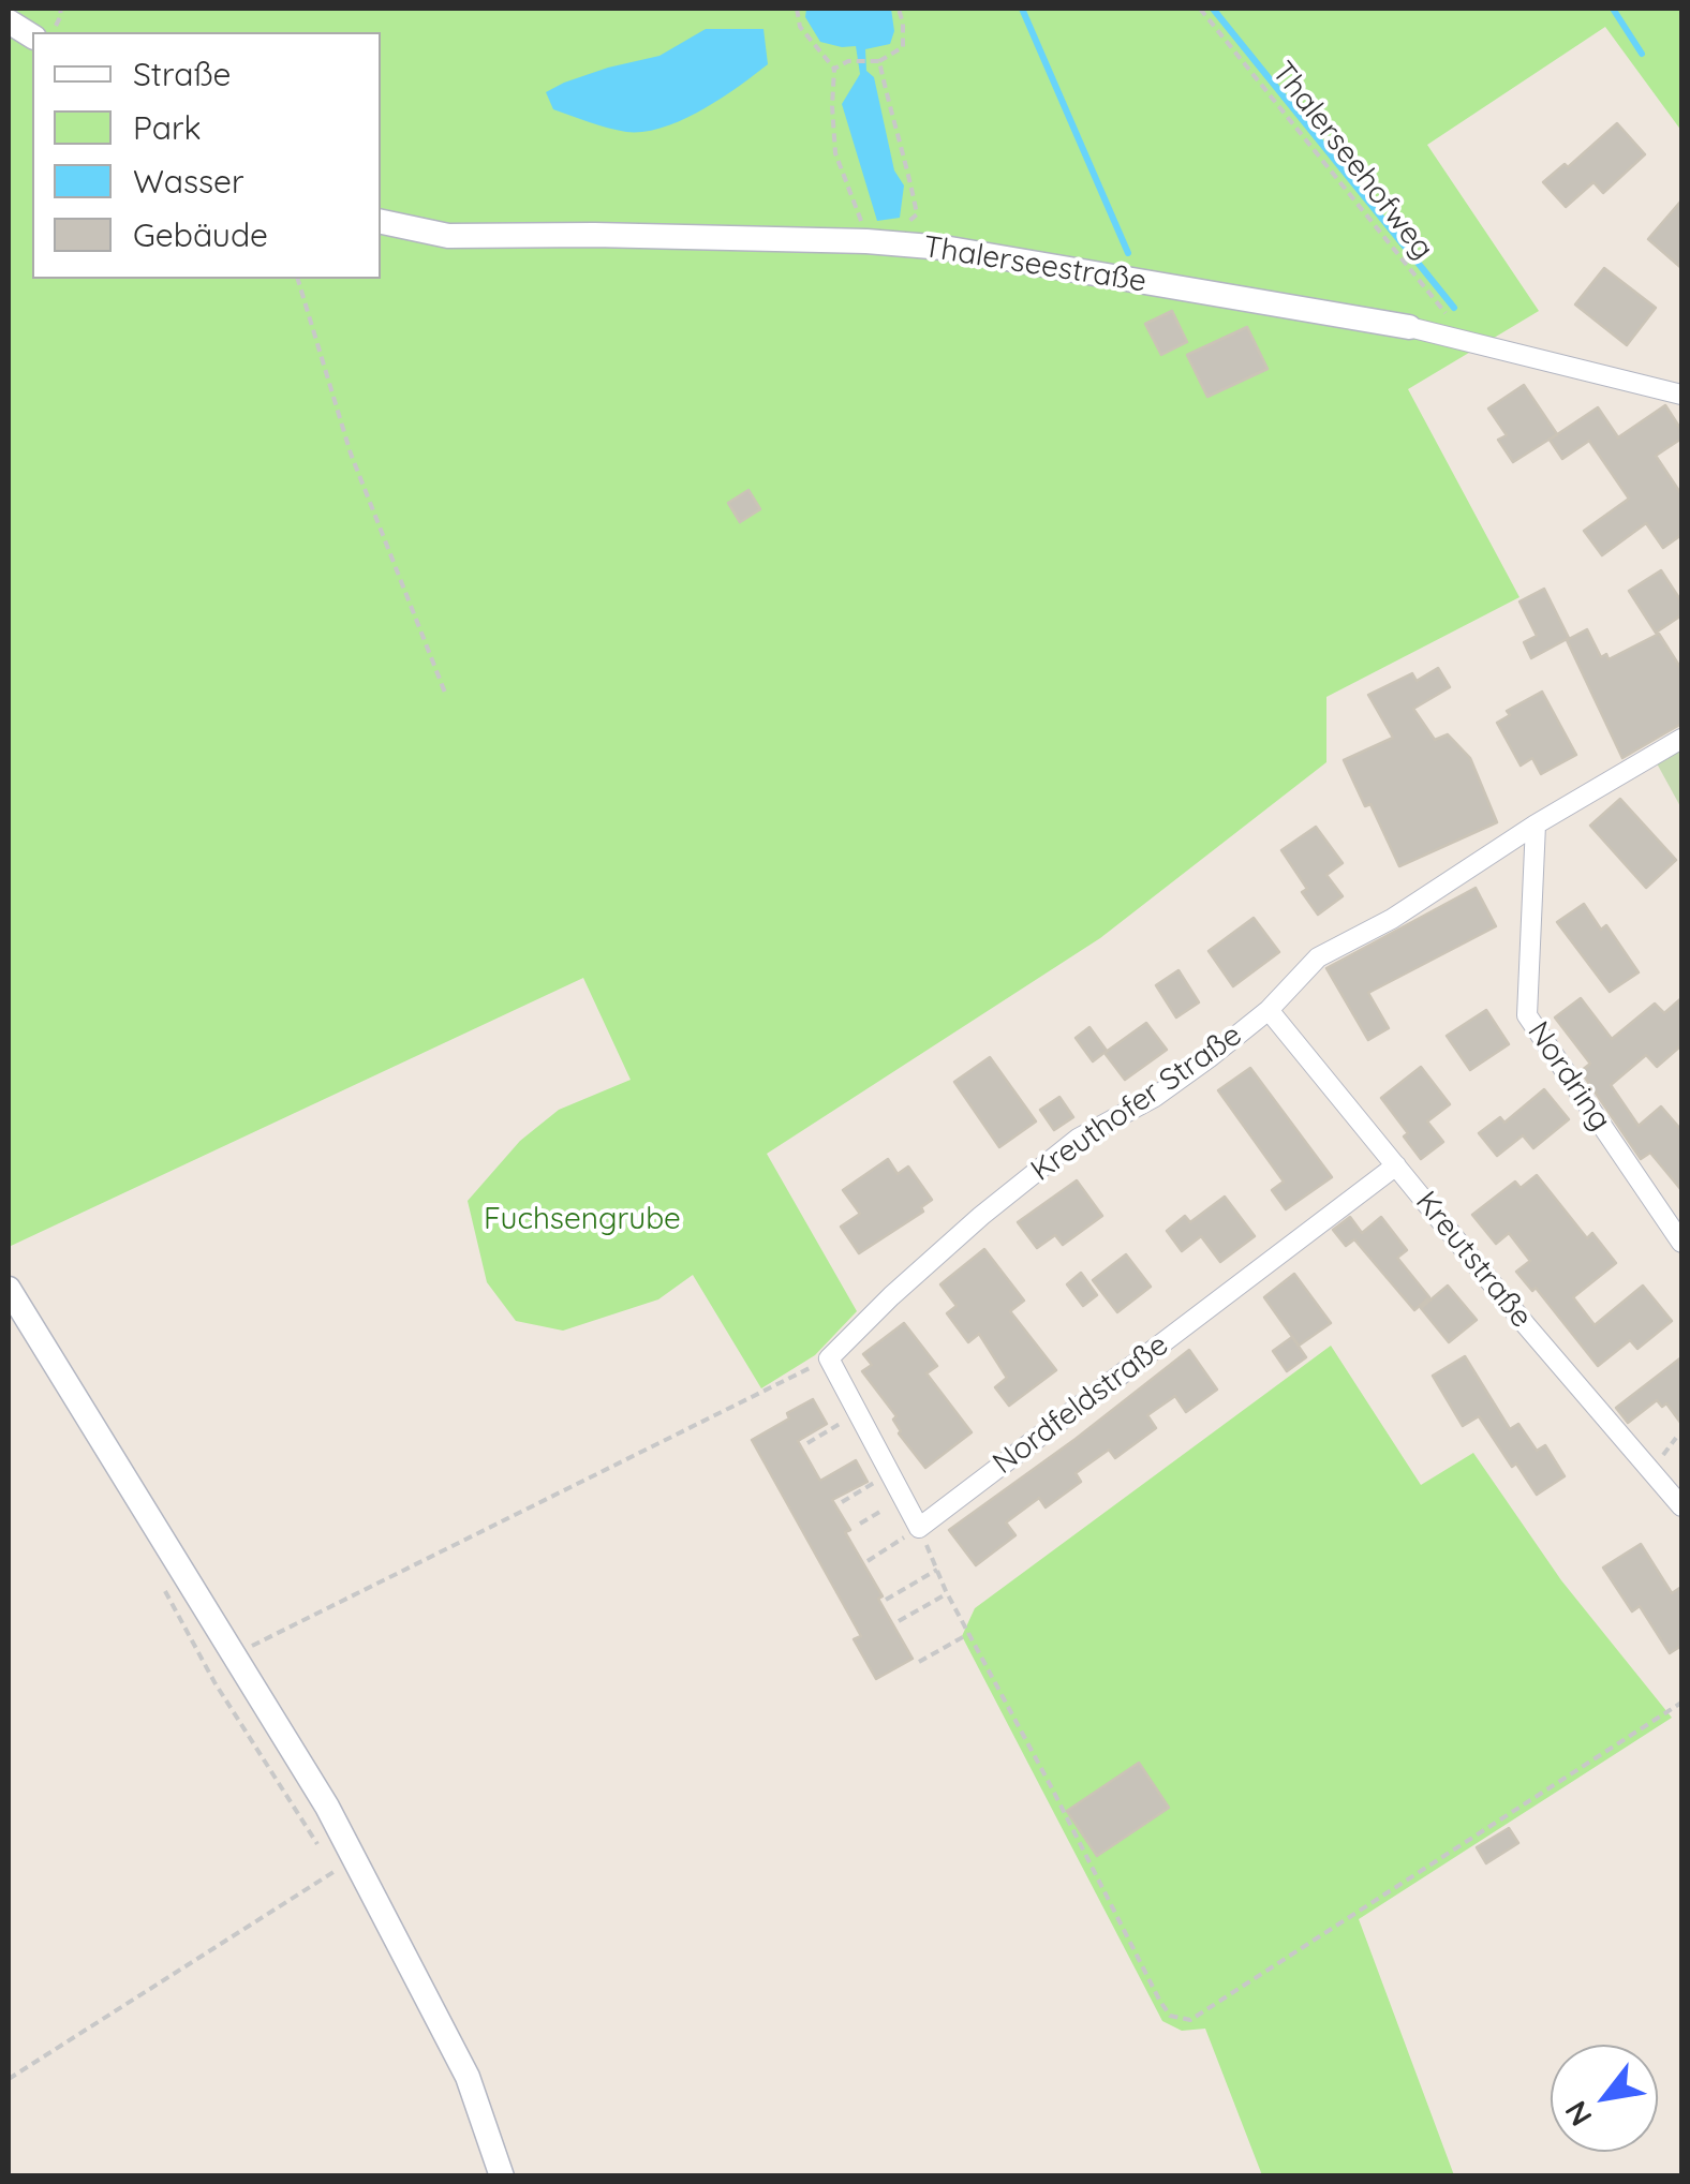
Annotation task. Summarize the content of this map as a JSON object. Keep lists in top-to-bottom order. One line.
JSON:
{"streets":{"street":["Thalerseestraße","Nordring","Kreuthofer Straße","Kreutstraße","Nordfeldstraße"],"path":["Thalerseehofweg"]},"crossings":[["Thalerseehofweg","Thalerseestraße"],["Nordring","Kreuthofer Straße"],["Kreuthofer Straße","Kreutstraße"],["Kreutstraße","Nordfeldstraße"]],"parks":["Fuchsengrube"],"legend":["Straße","Park","Wasser","Gebäude"],"north":"bottom left"}
